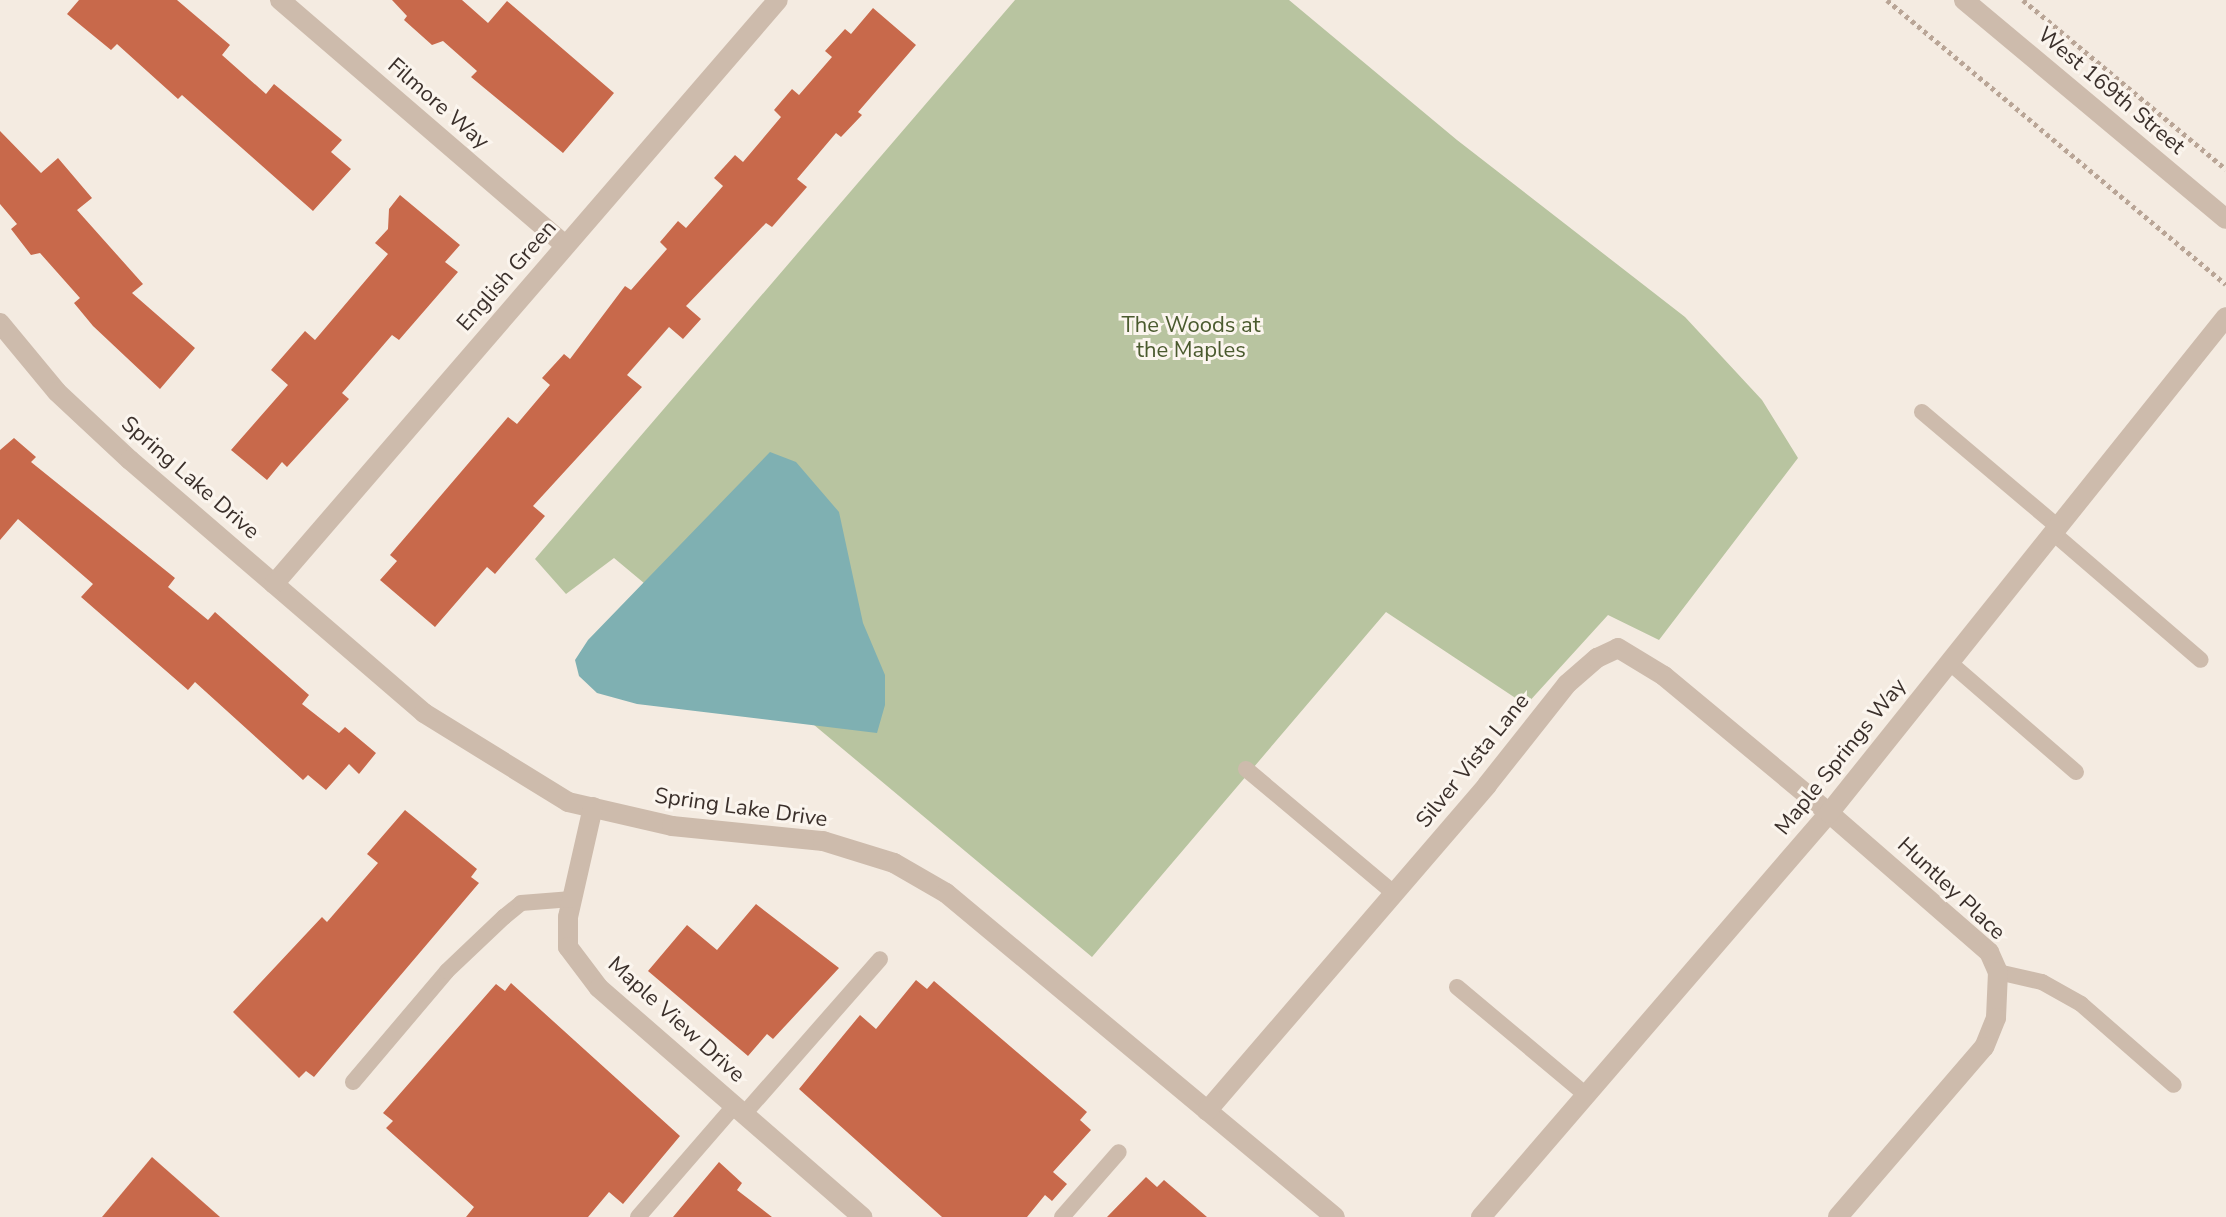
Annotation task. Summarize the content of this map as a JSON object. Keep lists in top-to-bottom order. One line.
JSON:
{"streets":{"street":["West 169th Street","Filmore Way","English Green","Spring Lake Drive","Maple Springs Way","Silver Vista Lane","Huntley Place","Maple View Drive"]},"crossings":[["Filmore Way","English Green"],["English Green","Spring Lake Drive"],["Spring Lake Drive","Silver Vista Lane"],["Spring Lake Drive","Maple View Drive"],["Maple Springs Way","Silver Vista Lane"],["Maple Springs Way","Huntley Place"],["Silver Vista Lane","Huntley Place"]],"parks":["The Woods at the Maples"]}
